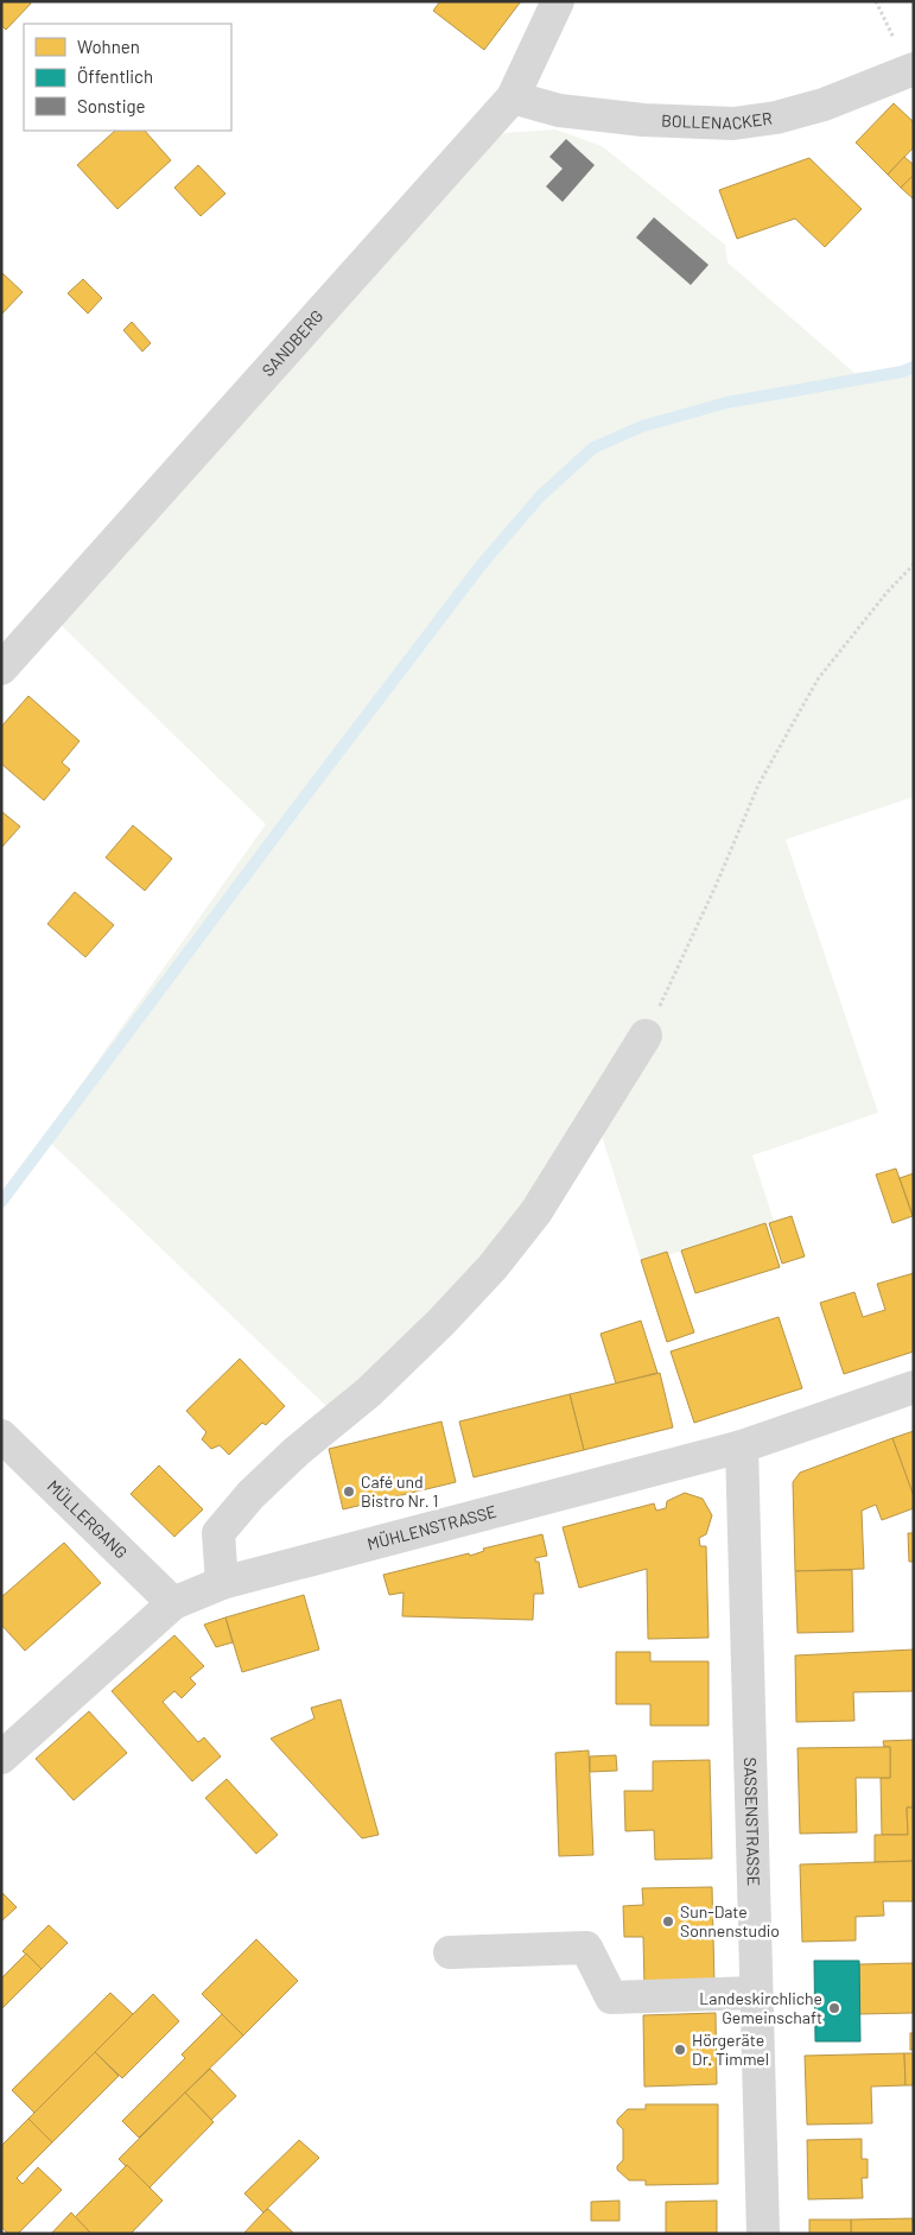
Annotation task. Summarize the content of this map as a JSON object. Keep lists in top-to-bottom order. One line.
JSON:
{"streets":{"street":["BOLLENACKER","SANDBERG","MÜLLERGANG","MÜHLENSTRASSE","SASSENSTRASSE"]},"crossings":[["BOLLENACKER","SANDBERG"],["MÜLLERGANG","MÜHLENSTRASSE"],["MÜHLENSTRASSE","SASSENSTRASSE"]],"places":["Café und Bistro Nr. 1","Sun-Date Sonnenstudio","Landeskirchliche Gemeinschaft","Hörgeräte Dr. Timmel"],"legend":["Wohnen","Öffentlich","Sonstige"]}
